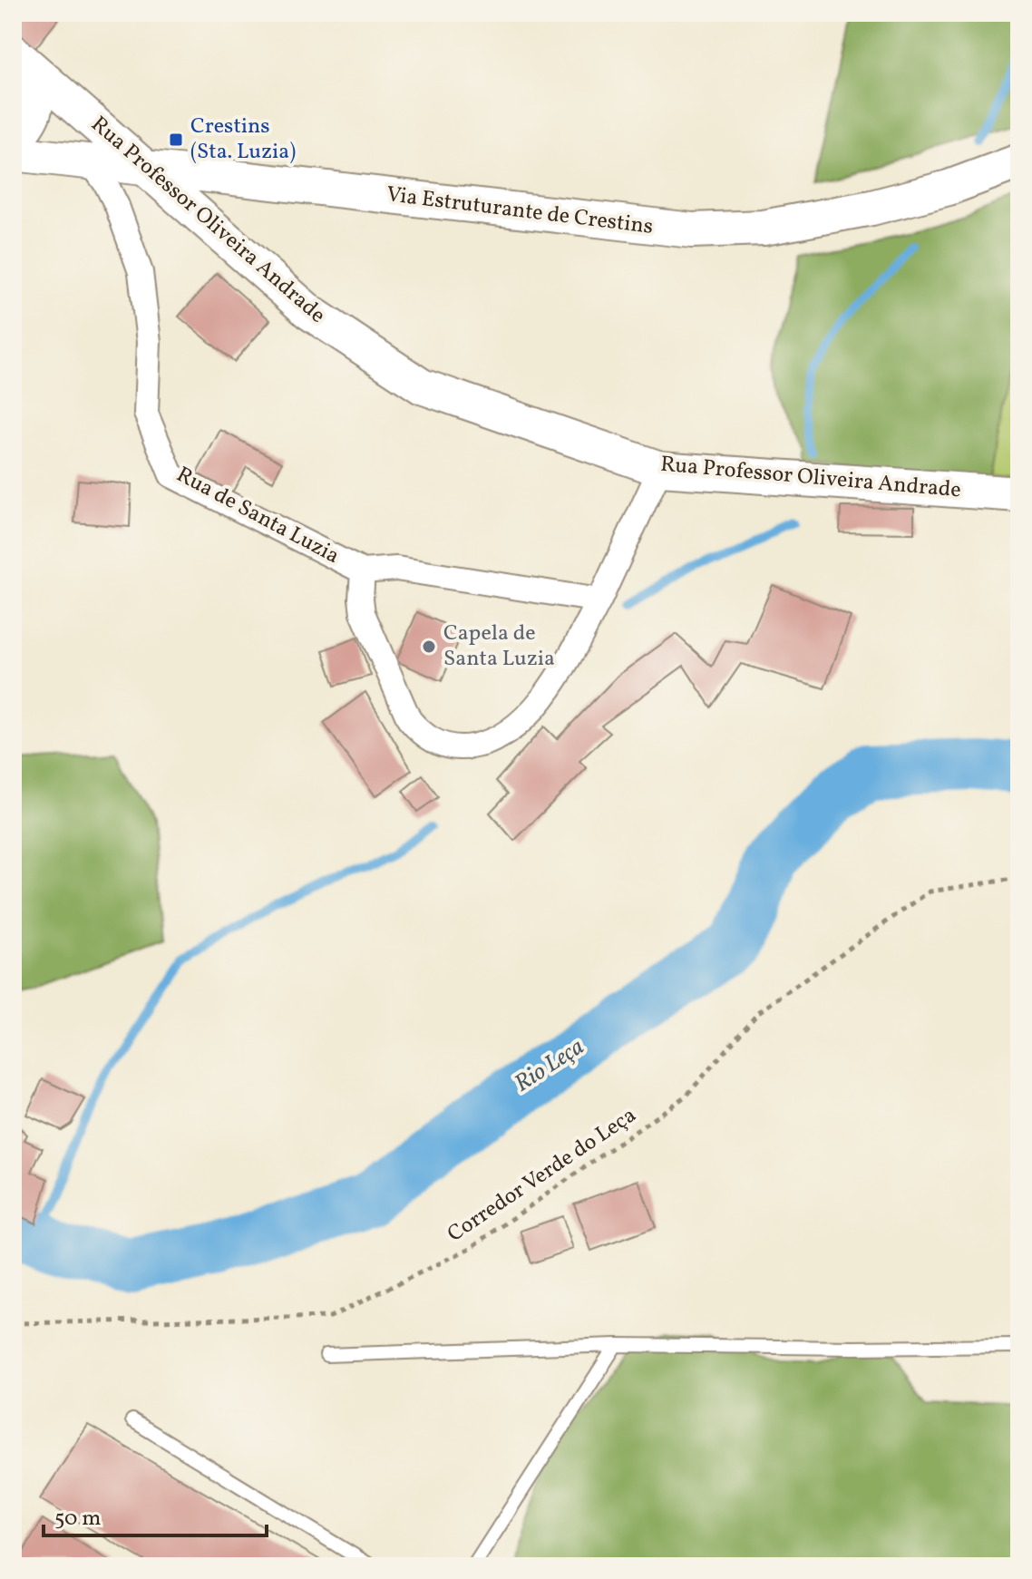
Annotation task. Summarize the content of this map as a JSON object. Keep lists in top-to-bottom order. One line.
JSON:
{"streets":{"street":["Via Estruturante de Crestins","Rua Professor Oliveira Andrade","Rua de Santa Luzia"],"path":["Corredor Verde do Leça"]},"crossings":[["Via Estruturante de Crestins","Rua Professor Oliveira Andrade"],["Via Estruturante de Crestins","Rua de Santa Luzia"],["Rua Professor Oliveira Andrade","Rua de Santa Luzia"]],"water":["Rio Leça"],"places":{"transit":["Crestins (Sta. Luzia)"],"other":["Capela de Santa Luzia"]},"scale_bar":"50 m"}
